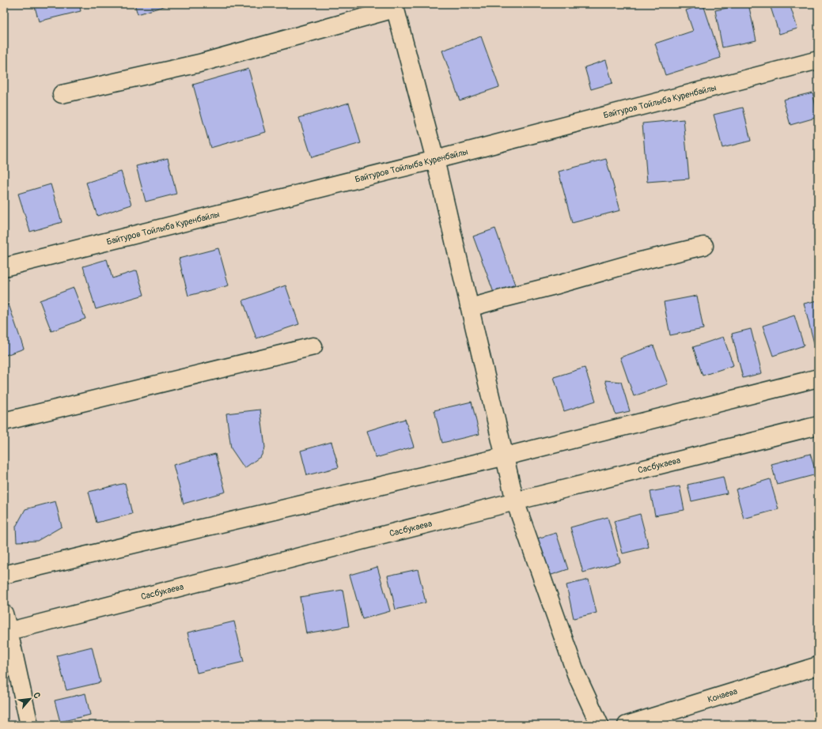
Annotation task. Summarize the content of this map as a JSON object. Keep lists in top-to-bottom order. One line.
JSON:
{"streets":{"street":["Байтуров Тойлыба Куренбайлы","Сасбукаева","Конаева"]},"north":"top right"}
